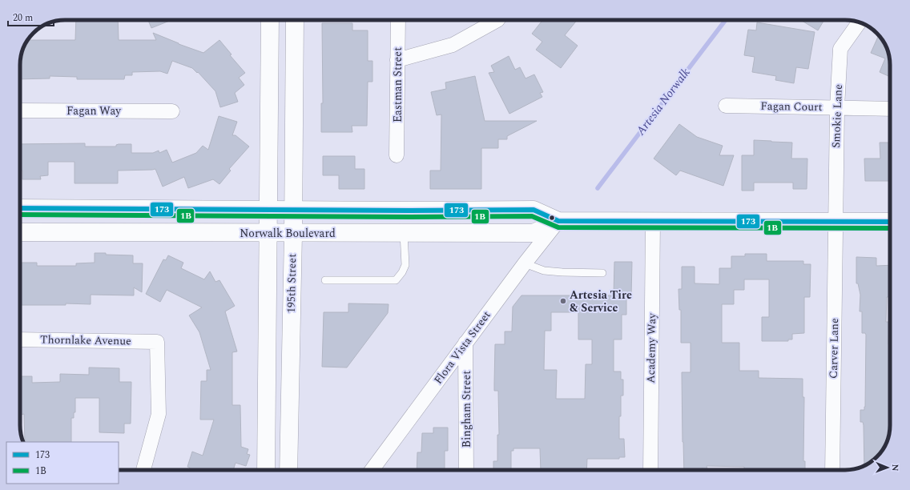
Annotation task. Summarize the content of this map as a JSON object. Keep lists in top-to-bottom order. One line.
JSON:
{"streets":{"main road":["Norwalk Boulevard","195th Street"],"street":["Eastman Street","Fagan Court","Fagan Way","Smokie Lane","Thornlake Avenue","Flora Vista Street","Academy Way","Carver Lane","Bingham Street"]},"crossings":[["Fagan Court","Smokie Lane"],["Smokie Lane","Norwalk Boulevard"],["Smokie Lane","Carver Lane"],["Norwalk Boulevard","195th Street"],["Norwalk Boulevard","Flora Vista Street"],["Norwalk Boulevard","Academy Way"],["Norwalk Boulevard","Carver Lane"],["Flora Vista Street","Bingham Street"]],"water":["Artesia Norwalk"],"places":["Artesia Tire & Service"],"lines":["transit line 173","transit line 1B"],"legend":["173","1B"],"scale_bar":"20 m","north":"right"}
